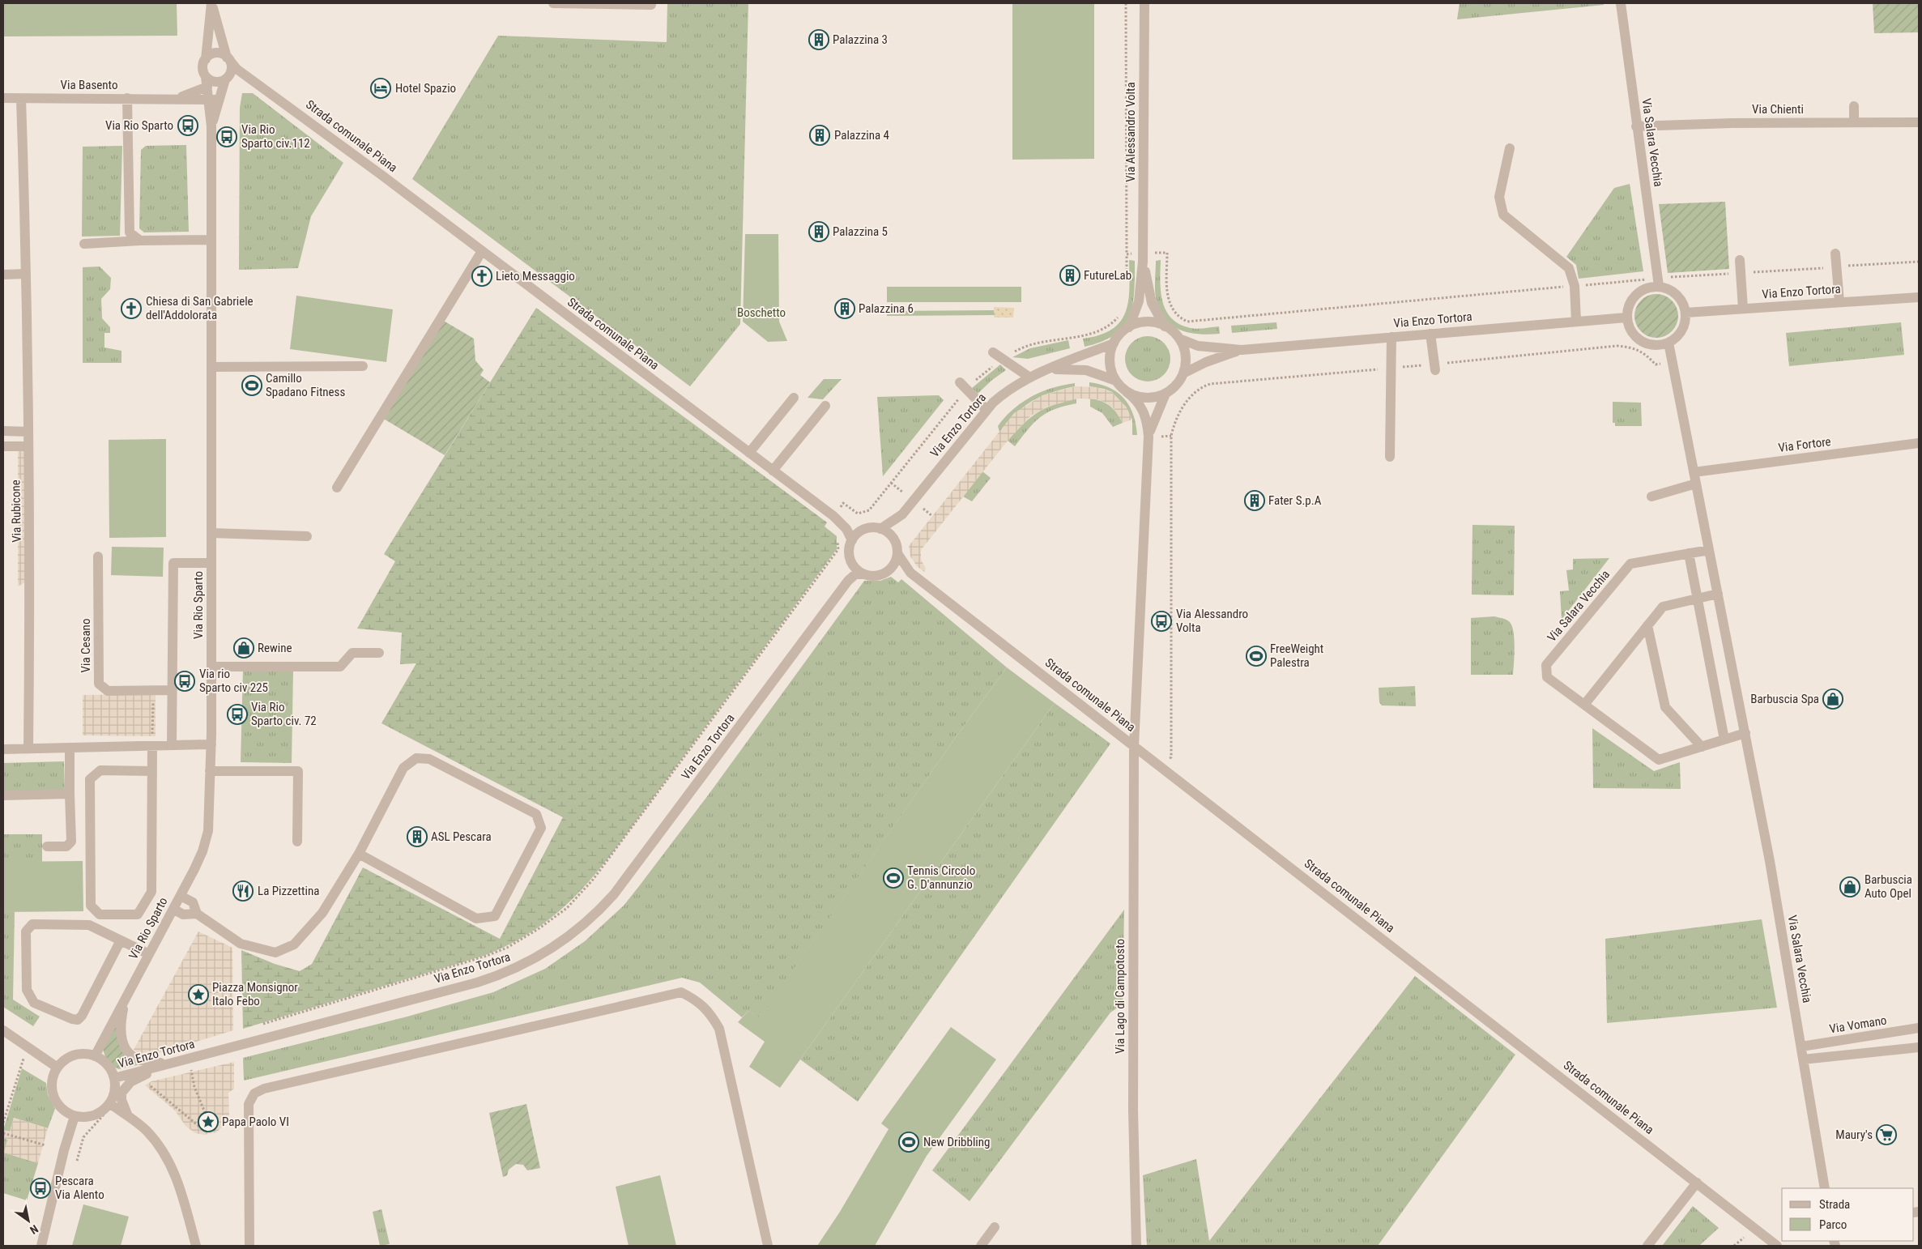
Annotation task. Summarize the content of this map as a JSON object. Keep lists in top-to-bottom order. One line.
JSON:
{"streets":{"street":["Via Basento","Via Chienti","Via Alessandro Volta","Strada comunale Piana","Via Salara Vecchia","Via Enzo Tortora","Via Fortore","Via Rubicone","Via Rio Sparto","Via Cesano","Via Lago di Campotosto","Via Vomano"]},"crossings":[["Via Basento","Strada comunale Piana"],["Via Basento","Via Rubicone"],["Via Basento","Via Rio Sparto"],["Via Chienti","Via Salara Vecchia"],["Via Alessandro Volta","Via Enzo Tortora"],["Strada comunale Piana","Via Enzo Tortora"],["Strada comunale Piana","Via Rio Sparto"],["Strada comunale Piana","Via Lago di Campotosto"],["Via Salara Vecchia","Via Enzo Tortora"],["Via Salara Vecchia","Via Fortore"],["Via Salara Vecchia","Via Vomano"],["Via Enzo Tortora","Via Rio Sparto"]],"parks":["Boschetto"],"places":{"building":["Palazzina 3","Palazzina 4","Palazzina 5","FutureLab","Palazzina 6","Fater S.p.A","ASL Pescara"],"hotel":["Hotel Spazio"],"bus stop":["Via Rio Sparto","Via Rio Sparto civ.112","Via Alessandro Volta","Via rio Sparto civ 225","Via Rio Sparto civ. 72","Pescara Via Alento"],"church":["Lieto Messaggio","Chiesa di San Gabriele dell'Addolorata"],"sports":["Camillo Spadano Fitness","FreeWeight Palestra","Tennis Circolo G. D'annunzio","New Dribbling"],"shop":["Rewine","Barbuscia Spa","Barbuscia Auto Opel"],"restaurant":["La Pizzettina"],"place":["Piazza Monsignor Italo Febo","Papa Paolo VI"],"supermarket":["Maury's"]},"legend":["Strada","Parco"],"north":"bottom right"}
